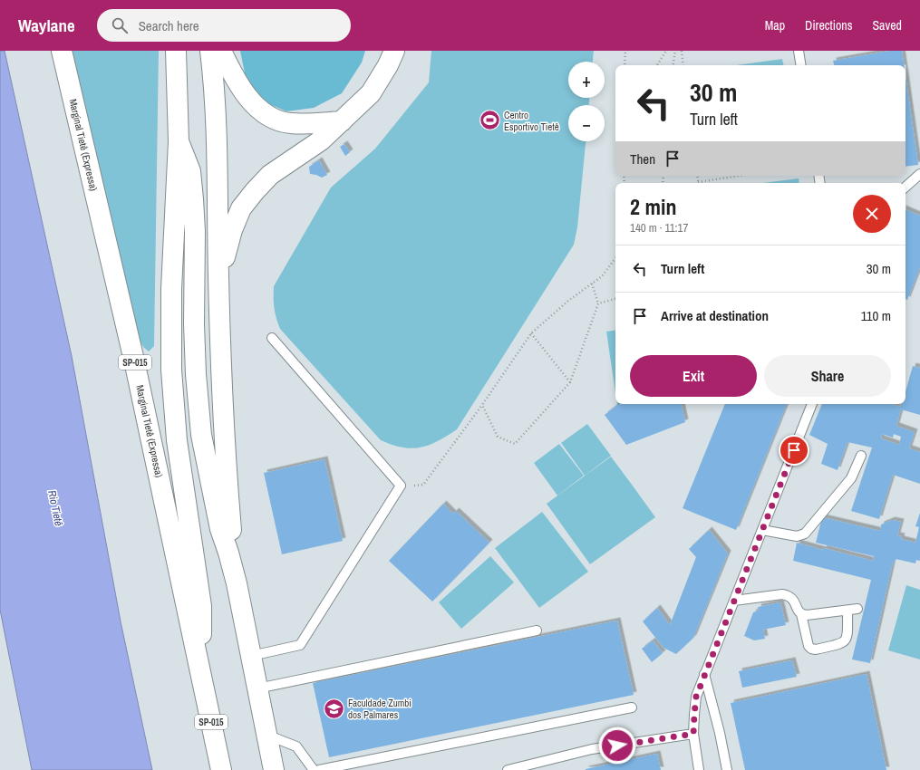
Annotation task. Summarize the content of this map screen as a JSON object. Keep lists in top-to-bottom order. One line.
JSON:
{"streets":{"highway":["Marginal Tietê (Expressa)","SP-015"]},"water":["Rio Tietê"],"places":{"sports":["Centro Esportivo Tietê"],"school or university":["Faculdade Zumbi dos Palmares"]},"page":{"header":"Waylane","search":"Search here","nav":["Map","Directions","Saved"],"map_buttons":["+","−"],"turn":["30 m","Turn left"],"then":"Then","heading":["2 min","140 m · 11:17"],"list":[{"name":"Turn left","value":"30 m"},{"name":"Arrive at destination","value":"110 m"}],"buttons":["Exit","Share"]}}
